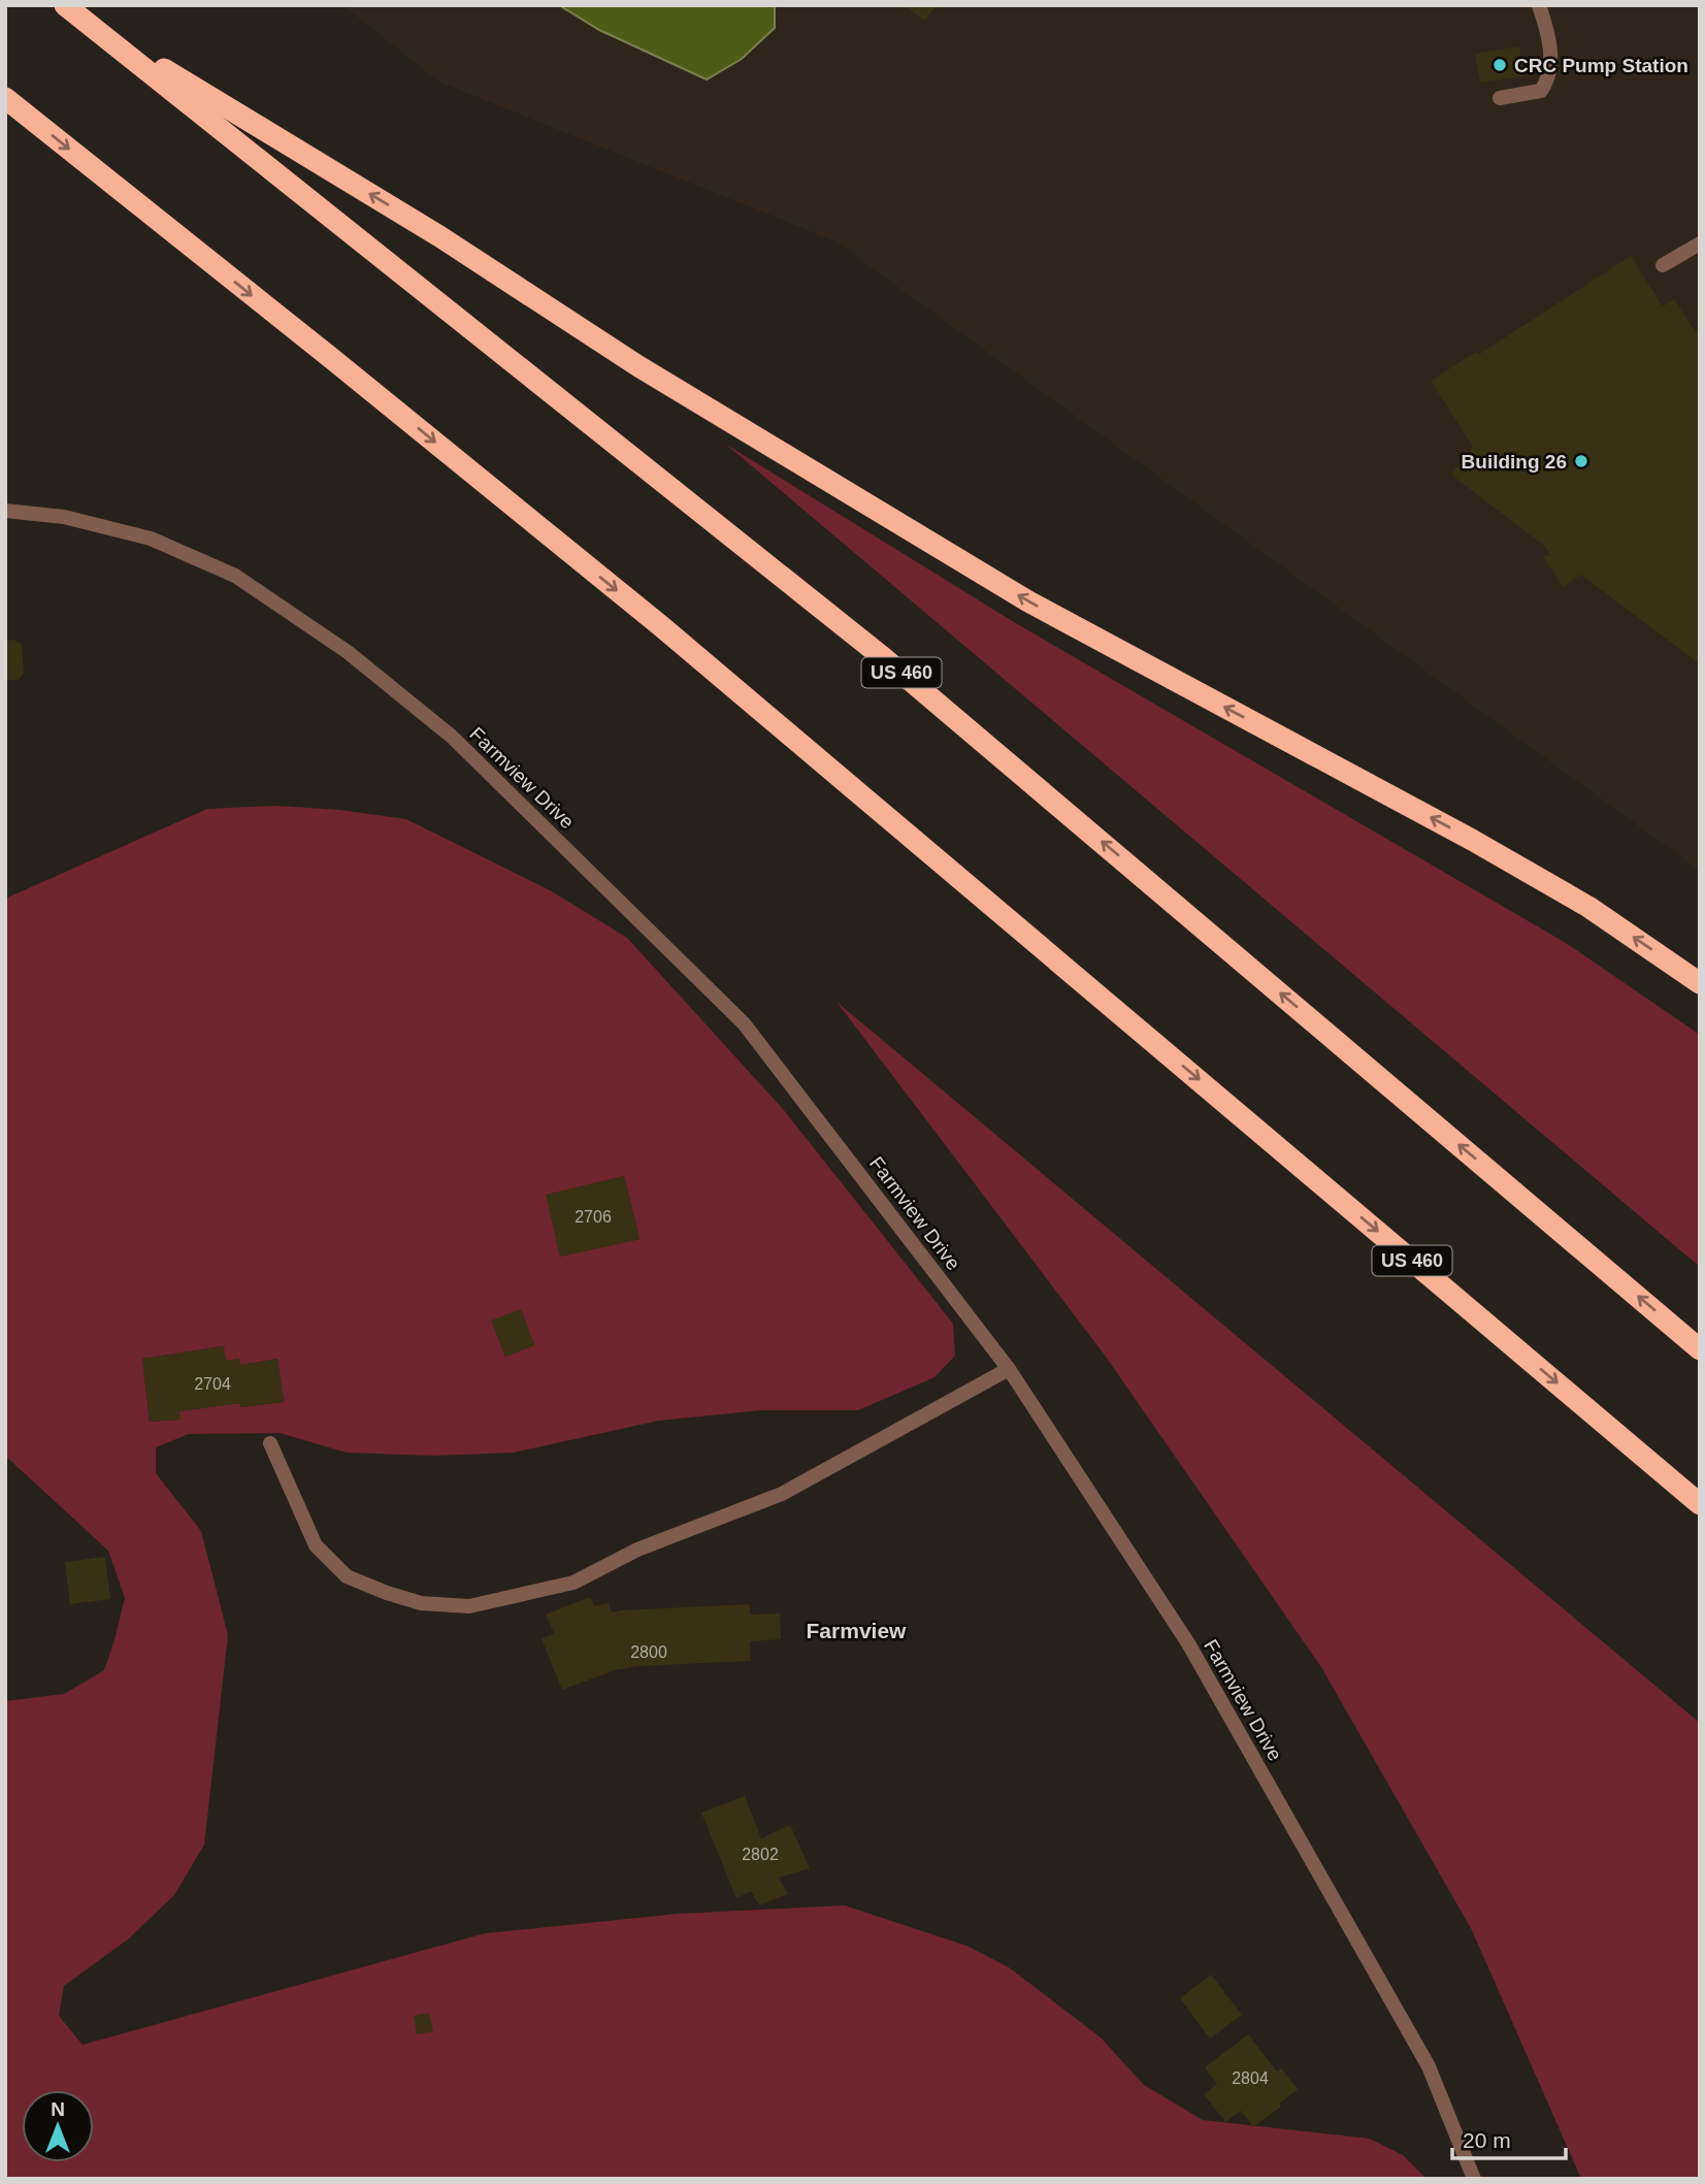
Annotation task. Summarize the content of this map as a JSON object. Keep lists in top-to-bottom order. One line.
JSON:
{"streets":{"highway":["US 460"],"street":["Farmview Drive"]},"districts":["Farmview"],"places":["CRC Pump Station","Building 26"],"house_numbers":["2706","2704","2800","2802","2804"],"scale_bar":"20 m","north":"top"}
